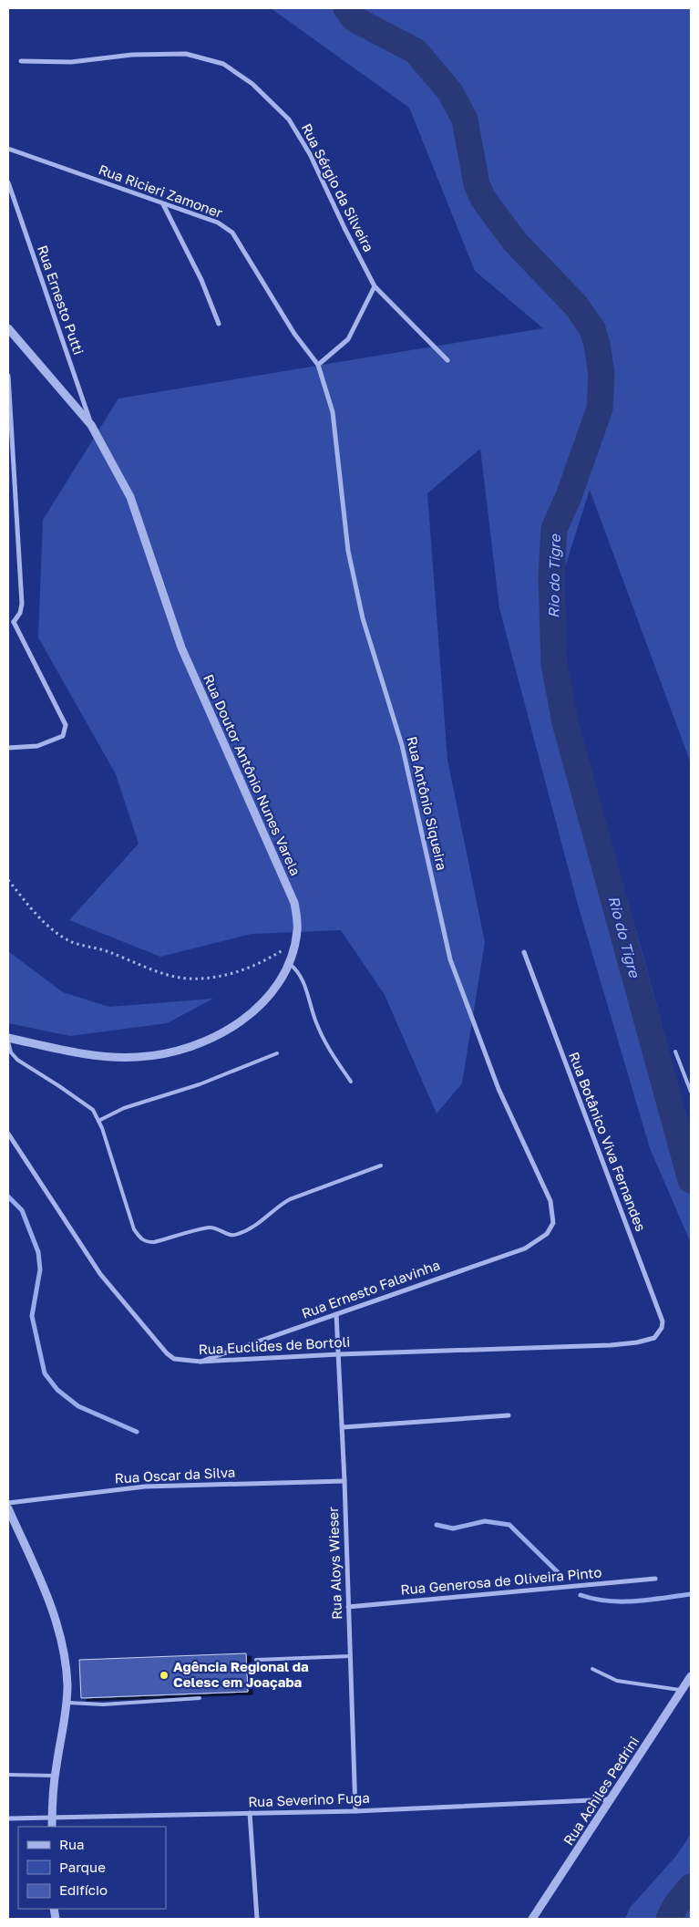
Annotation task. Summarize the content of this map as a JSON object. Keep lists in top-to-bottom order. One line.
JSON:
{"streets":{"street":["Rua Sérgio da Silveira","Rua Ricieri Zamoner","Rua Ernesto Putti","Rua Doutor Antônio Nunes Varela","Rua Antônio Siqueira","Rua Botânico Viva Fernandes","Rua Ernesto Falavinha","Rua Euclides de Bortoli","Rua Oscar da Silva","Rua Aloys Wieser","Rua Generosa de Oliveira Pinto","Rua Achiles Pedrini","Rua Severino Fuga"]},"crossings":[["Rua Ricieri Zamoner","Rua Antônio Siqueira"],["Rua Ernesto Putti","Rua Doutor Antônio Nunes Varela"],["Rua Antônio Siqueira","Rua Ernesto Falavinha"],["Rua Botânico Viva Fernandes","Rua Euclides de Bortoli"],["Rua Ernesto Falavinha","Rua Euclides de Bortoli"],["Rua Ernesto Falavinha","Rua Aloys Wieser"],["Rua Euclides de Bortoli","Rua Aloys Wieser"],["Rua Oscar da Silva","Rua Aloys Wieser"],["Rua Aloys Wieser","Rua Generosa de Oliveira Pinto"],["Rua Aloys Wieser","Rua Severino Fuga"],["Rua Achiles Pedrini","Rua Severino Fuga"]],"water":["Rio do Tigre"],"places":["Agência Regional da Celesc em Joaçaba"],"legend":["Rua","Parque","Edifício"]}
